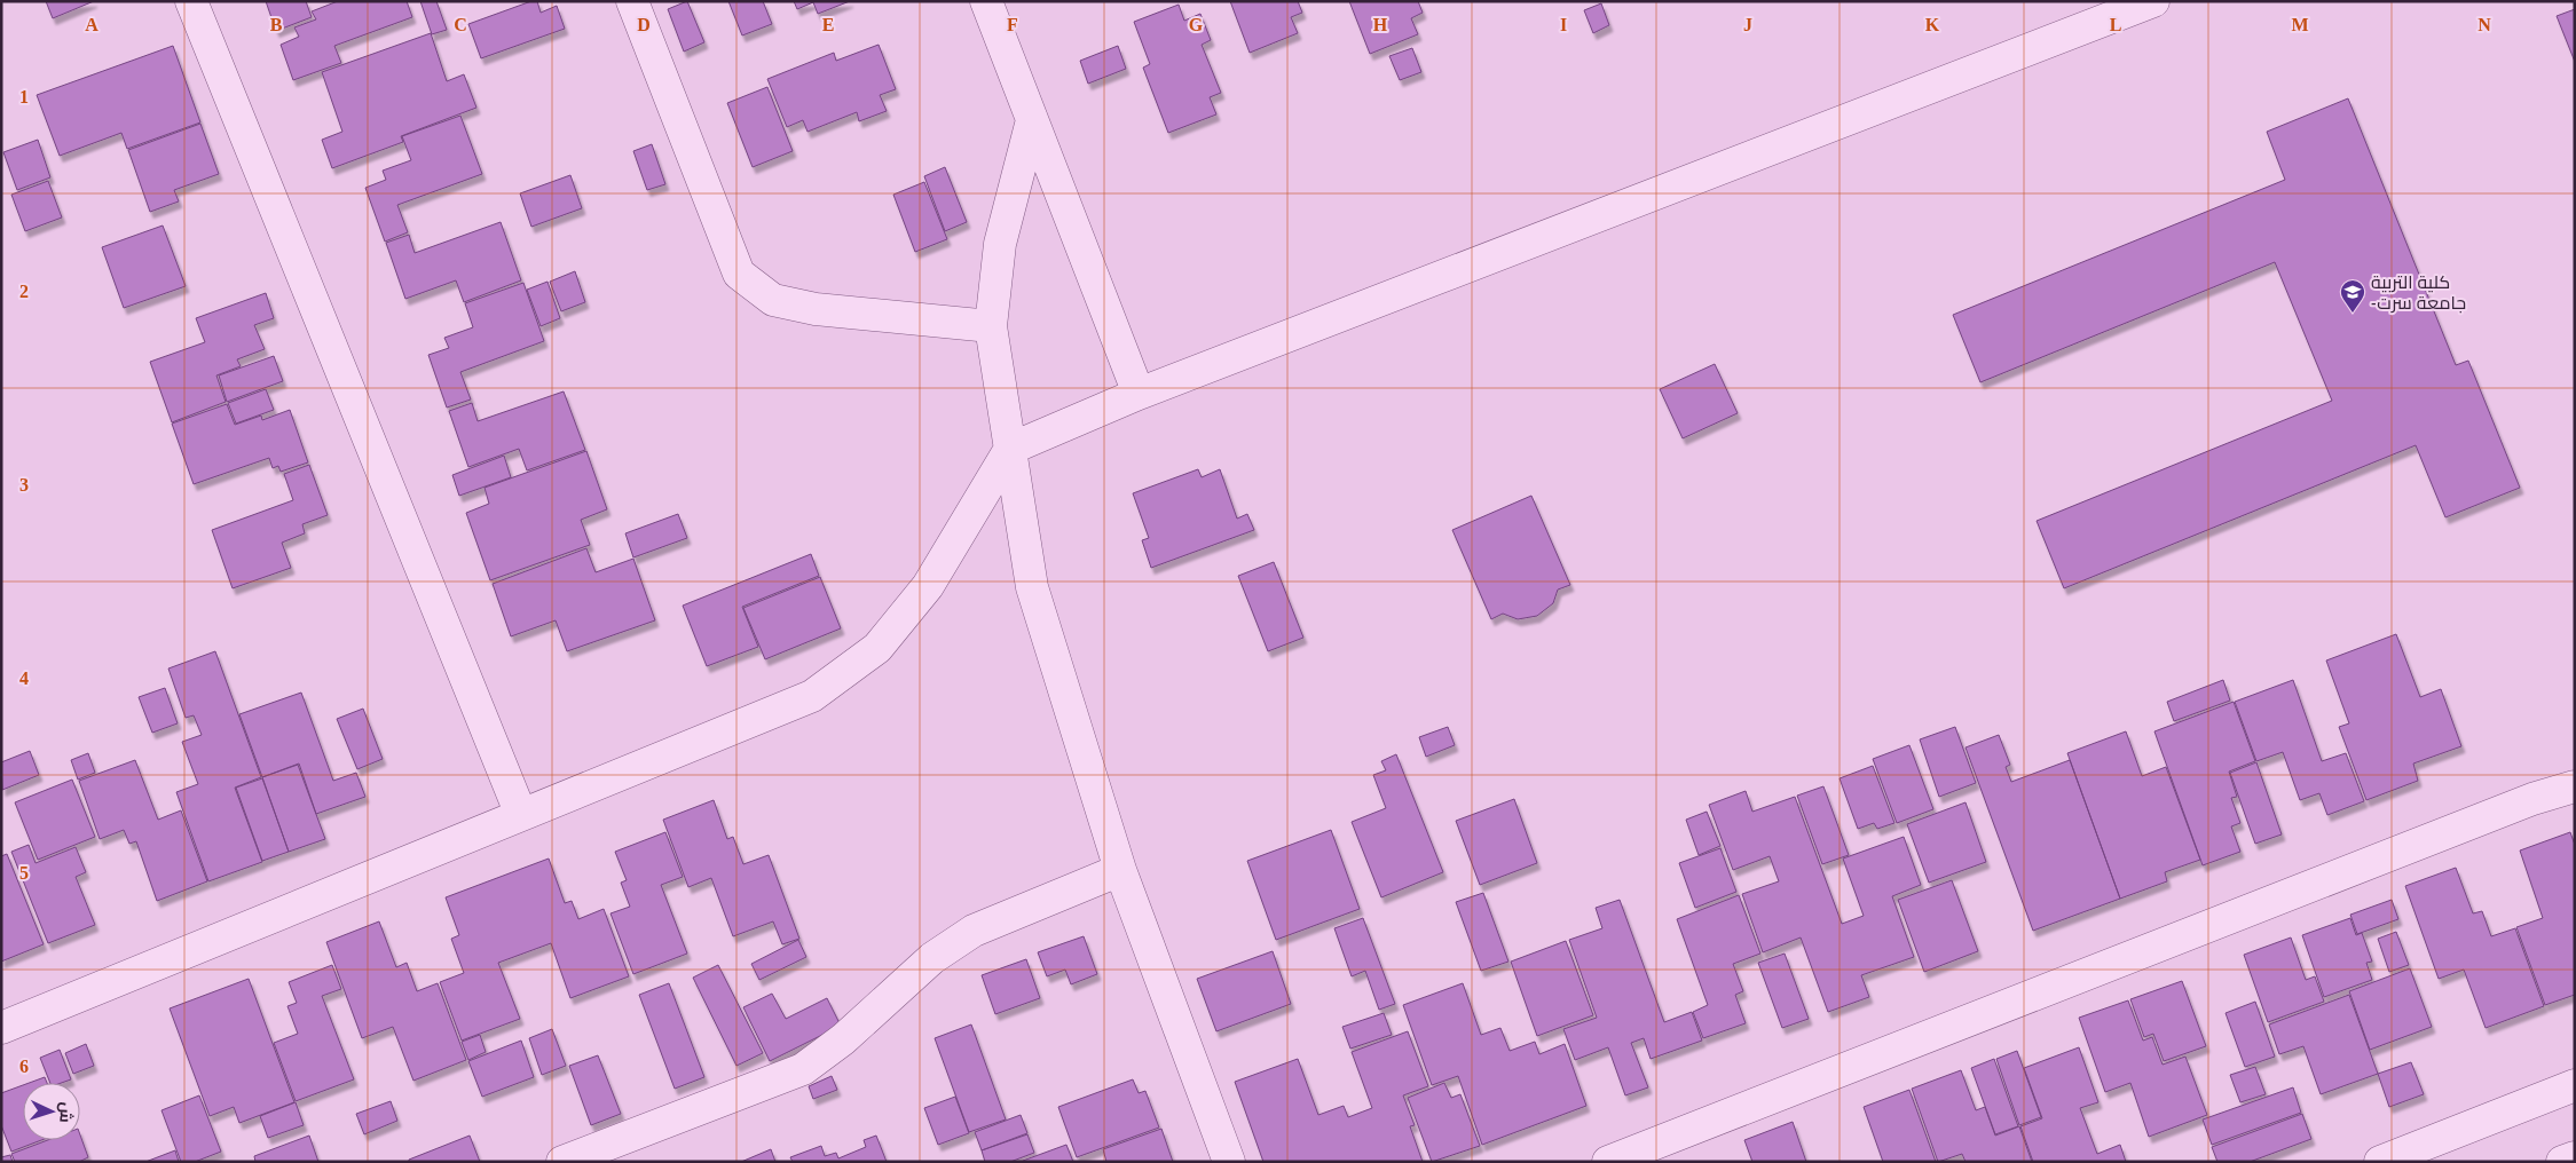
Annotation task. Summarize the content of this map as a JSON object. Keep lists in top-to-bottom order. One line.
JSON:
{"places":{"school or university":["كلية التربية -جامعة سرت"]},"north":"right","grid":{"columns":["A","B","C","D","E","F","G","H","I","J","K","L","M","N"],"rows":["1","2","3","4","5","6"]}}
